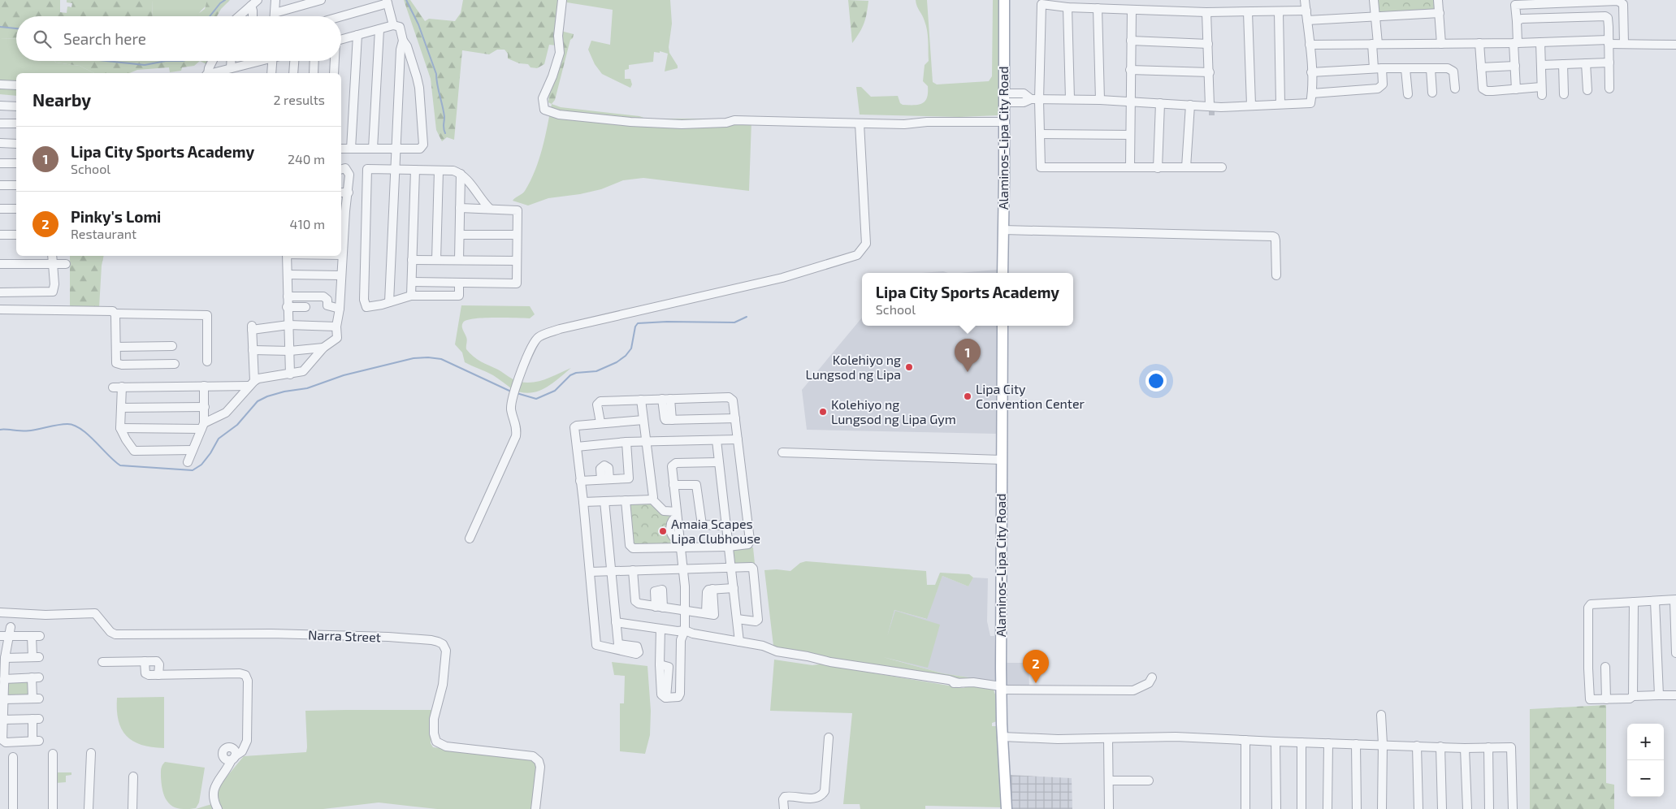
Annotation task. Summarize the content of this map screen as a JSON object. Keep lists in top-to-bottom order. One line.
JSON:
{"streets":{"main road":["Alaminos-Lipa City Road"],"street":["Narra Street"]},"places":["Kolehiyo ng Lungsod ng Lipa","Lipa City Convention Center","Kolehiyo ng Lungsod ng Lipa Gym","Amaia Scapes Lipa Clubhouse"],"page":{"search":"Search here","heading":["Nearby","2 results"],"list":[{"mark":"1","name":"Lipa City Sports Academy","note":"School","value":"240 m"},{"mark":"2","name":"Pinky's Lomi","note":"Restaurant","value":"410 m"}],"popup":["Lipa City Sports Academy","School"],"pins":["1","2"],"map_buttons":["+","−"]}}
